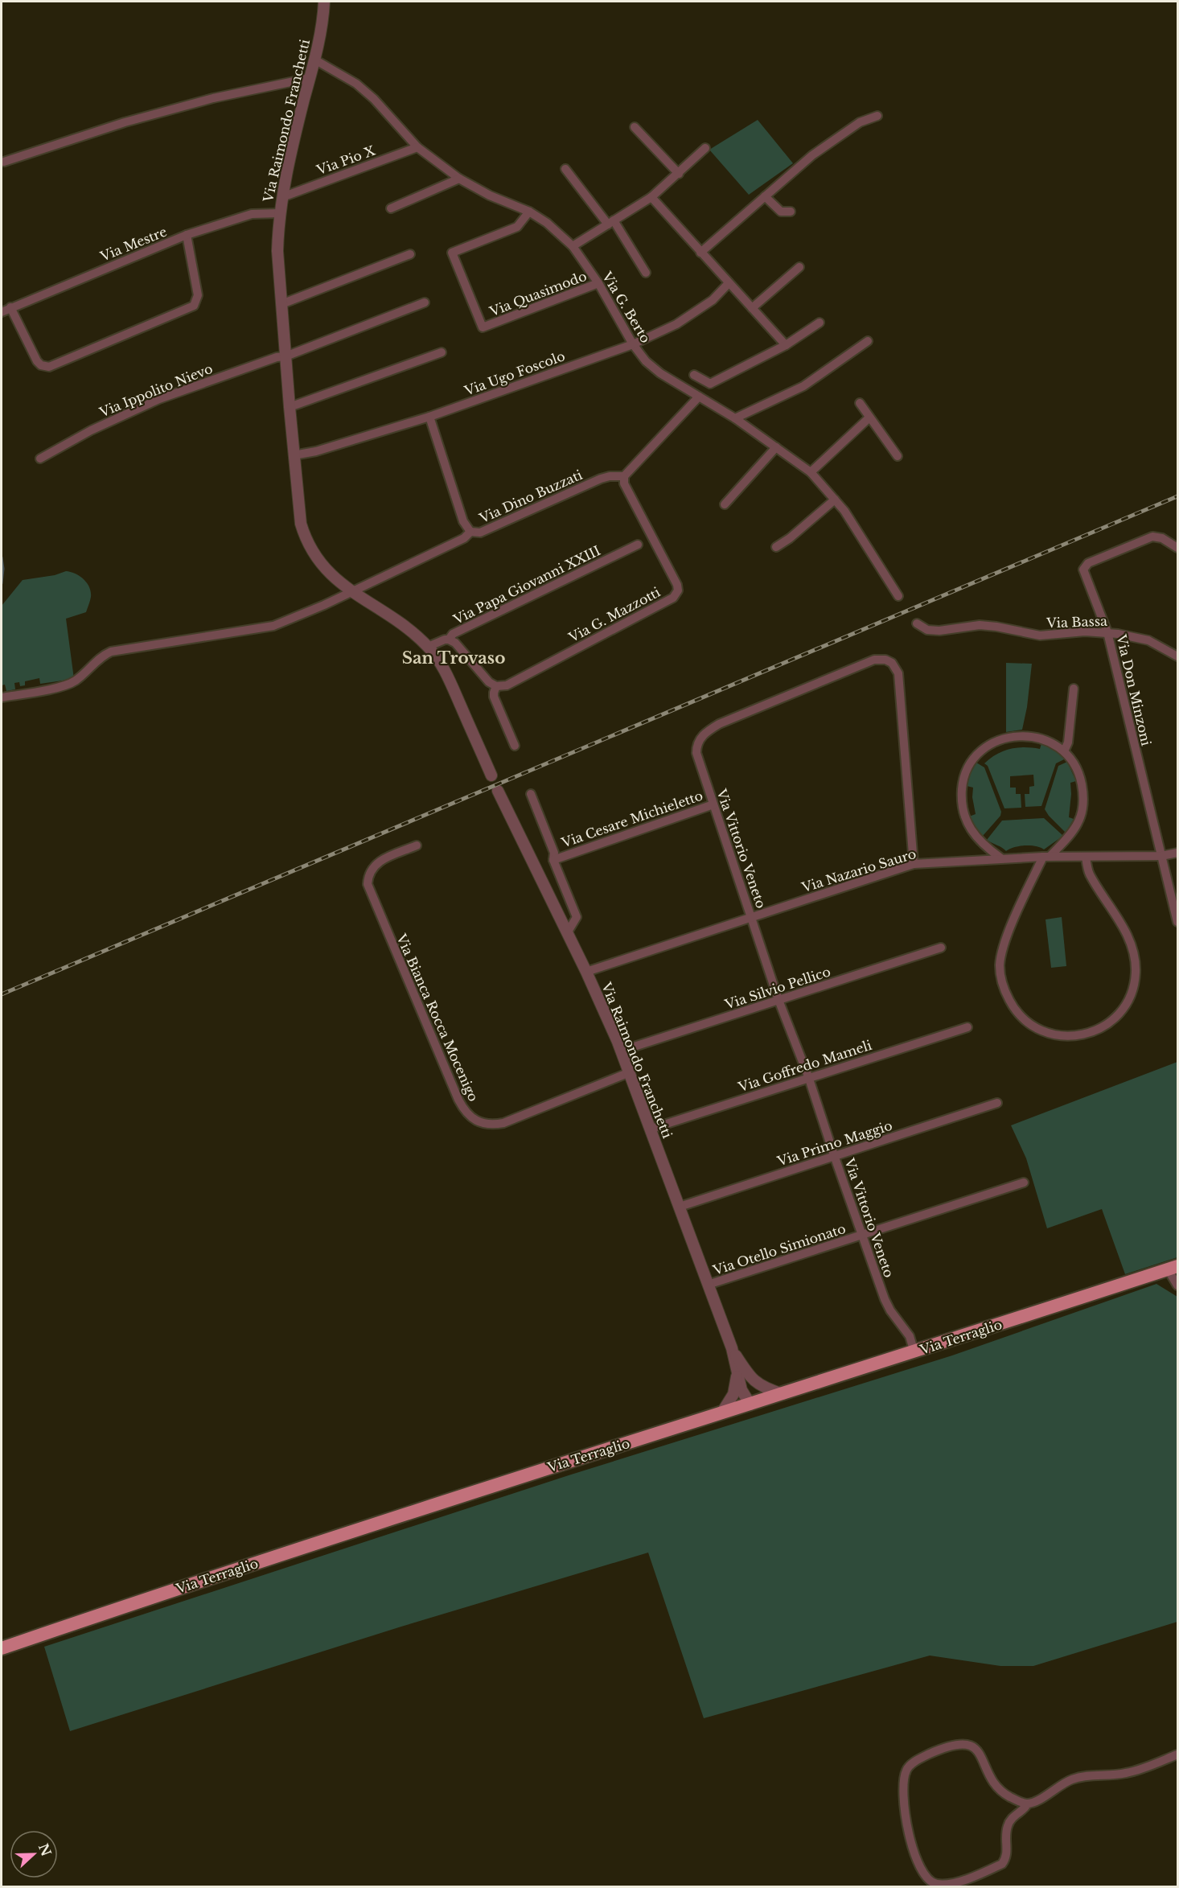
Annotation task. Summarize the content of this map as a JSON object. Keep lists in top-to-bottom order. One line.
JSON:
{"streets":{"main road":["Via Terraglio"],"street":["Via Raimondo Franchetti","Via Pio X","Via Mestre","Via Quasimodo","Via G. Berto","Via Ugo Foscolo","Via Ippolito Nievo","Via Dino Buzzati","Via Papa Giovanni XXIII","Via G. Mazzotti","Via Bassa","Via Don Minzoni","Via Cesare Michieletto","Via Vittorio Veneto","Via Nazario Sauro","Via Silvio Pellico","Via Bianca Rocca Mocenigo","Via Goffredo Mameli","Via Primo Maggio","Via Otello Simionato"]},"crossings":[["Via Raimondo Franchetti","Via Pio X"],["Via Raimondo Franchetti","Via Mestre"],["Via Raimondo Franchetti","Via G. Berto"],["Via Raimondo Franchetti","Via Ugo Foscolo"],["Via Raimondo Franchetti","Via Ippolito Nievo"],["Via Raimondo Franchetti","Via Dino Buzzati"],["Via Raimondo Franchetti","Via Papa Giovanni XXIII"],["Via Raimondo Franchetti","Via Cesare Michieletto"],["Via Raimondo Franchetti","Via Nazario Sauro"],["Via Raimondo Franchetti","Via Silvio Pellico"],["Via Raimondo Franchetti","Via Bianca Rocca Mocenigo"],["Via Raimondo Franchetti","Via Goffredo Mameli"],["Via Raimondo Franchetti","Via Primo Maggio"],["Via Raimondo Franchetti","Via Otello Simionato"],["Via Raimondo Franchetti","Via Terraglio"],["Via Pio X","Via G. Berto"],["Via Quasimodo","Via G. Berto"],["Via G. Berto","Via Ugo Foscolo"],["Via Dino Buzzati","Via G. Mazzotti"],["Via Bassa","Via Don Minzoni"],["Via Don Minzoni","Via Nazario Sauro"],["Via Cesare Michieletto","Via Vittorio Veneto"],["Via Vittorio Veneto","Via Nazario Sauro"],["Via Vittorio Veneto","Via Silvio Pellico"],["Via Vittorio Veneto","Via Goffredo Mameli"],["Via Vittorio Veneto","Via Primo Maggio"],["Via Vittorio Veneto","Via Otello Simionato"],["Via Vittorio Veneto","Via Terraglio"]],"districts":["San Trovaso"],"north":"right"}
